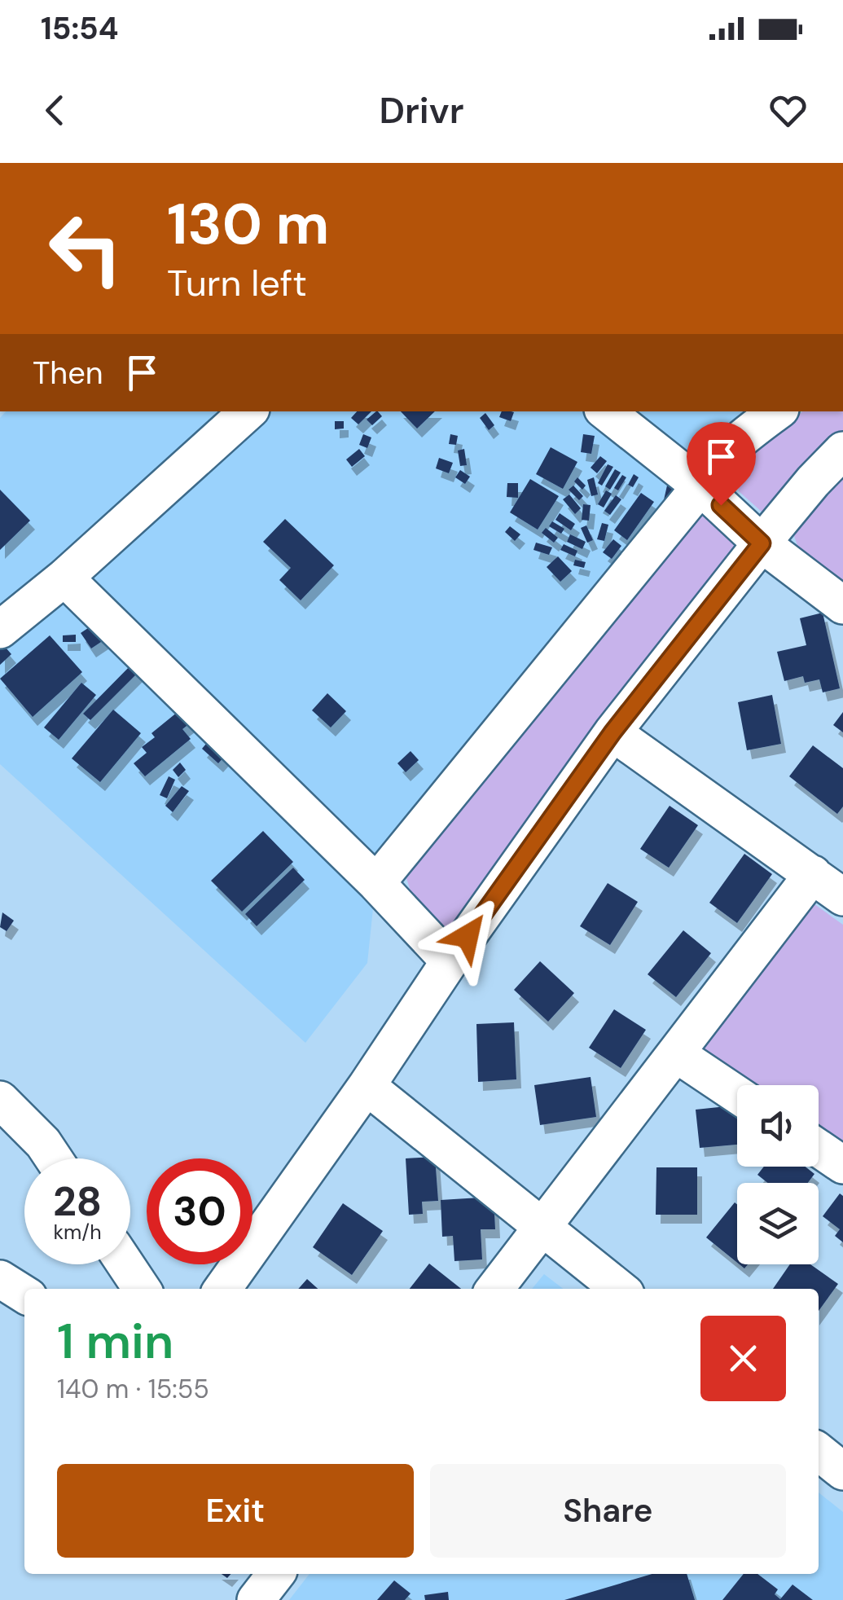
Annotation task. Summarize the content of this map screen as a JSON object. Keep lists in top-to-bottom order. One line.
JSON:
{"page":{"status":"15:54","header":"Drivr","turn":["130 m","Turn left"],"then":"Then","speed":"28 km/h","limit":"30","heading":["1 min","140 m · 15:55"],"buttons":["Exit","Share"]}}
